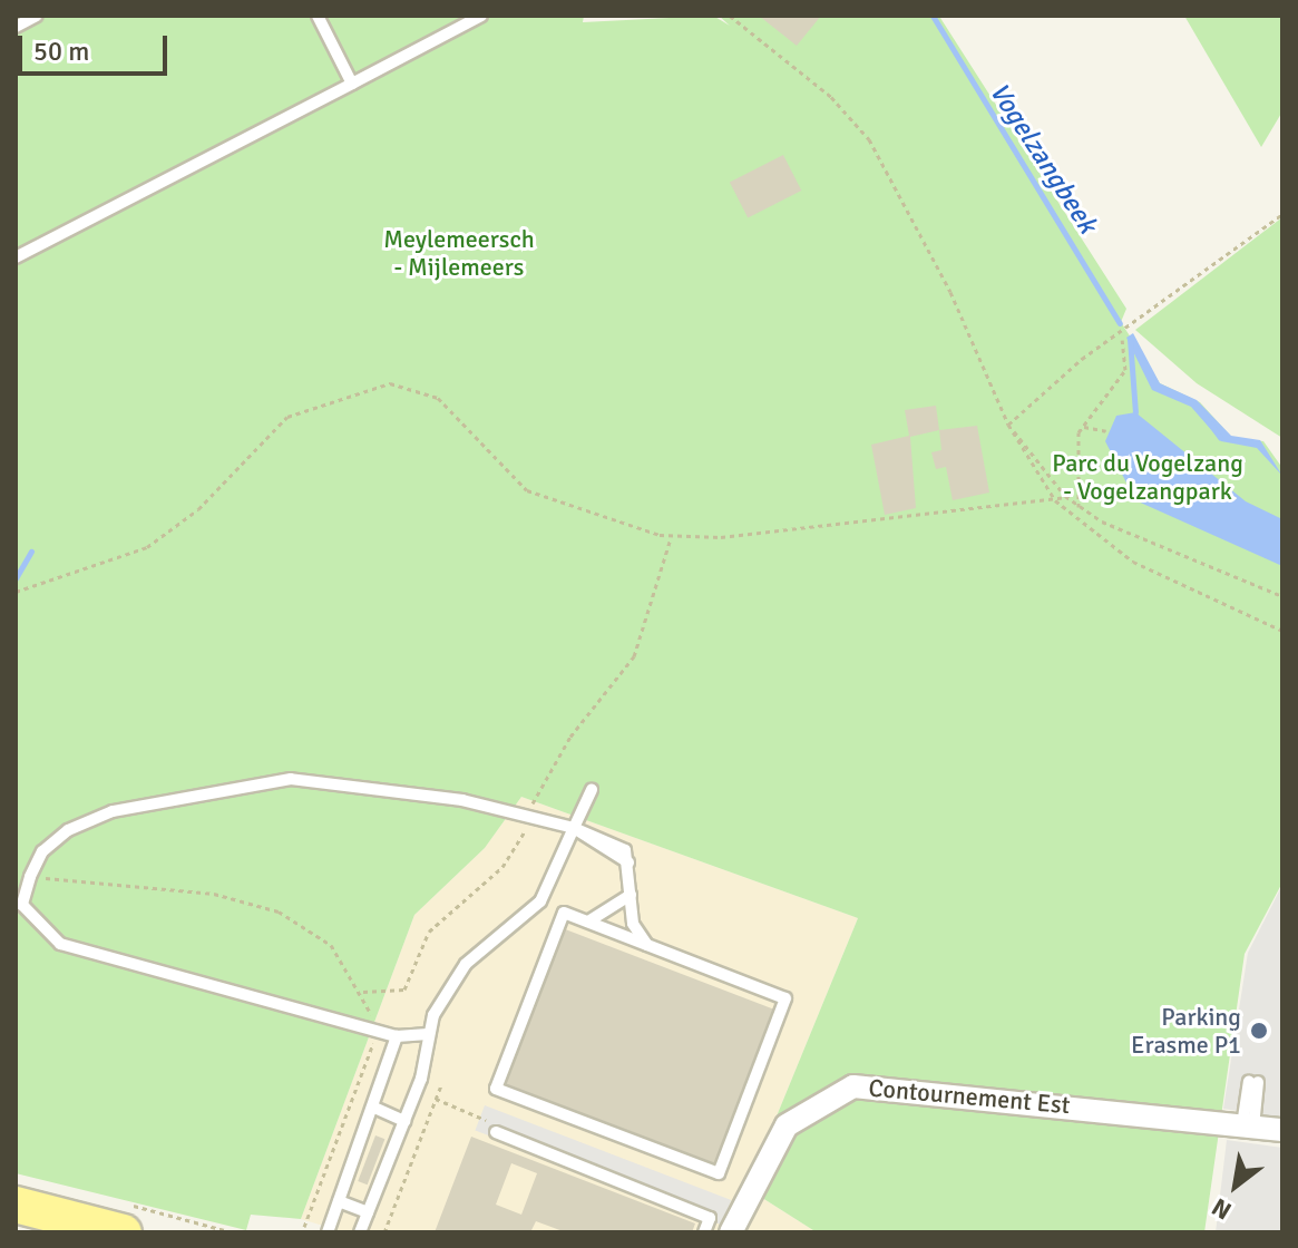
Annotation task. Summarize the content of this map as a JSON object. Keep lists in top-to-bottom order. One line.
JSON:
{"streets":{"street":["Contournement Est"]},"water":["Vogelzangbeek"],"parks":["Meylemeersch - Mijlemeers","Parc du Vogelzang - Vogelzangpark"],"places":["Parking Erasme P1"],"scale_bar":"50 m","north":"bottom left"}
